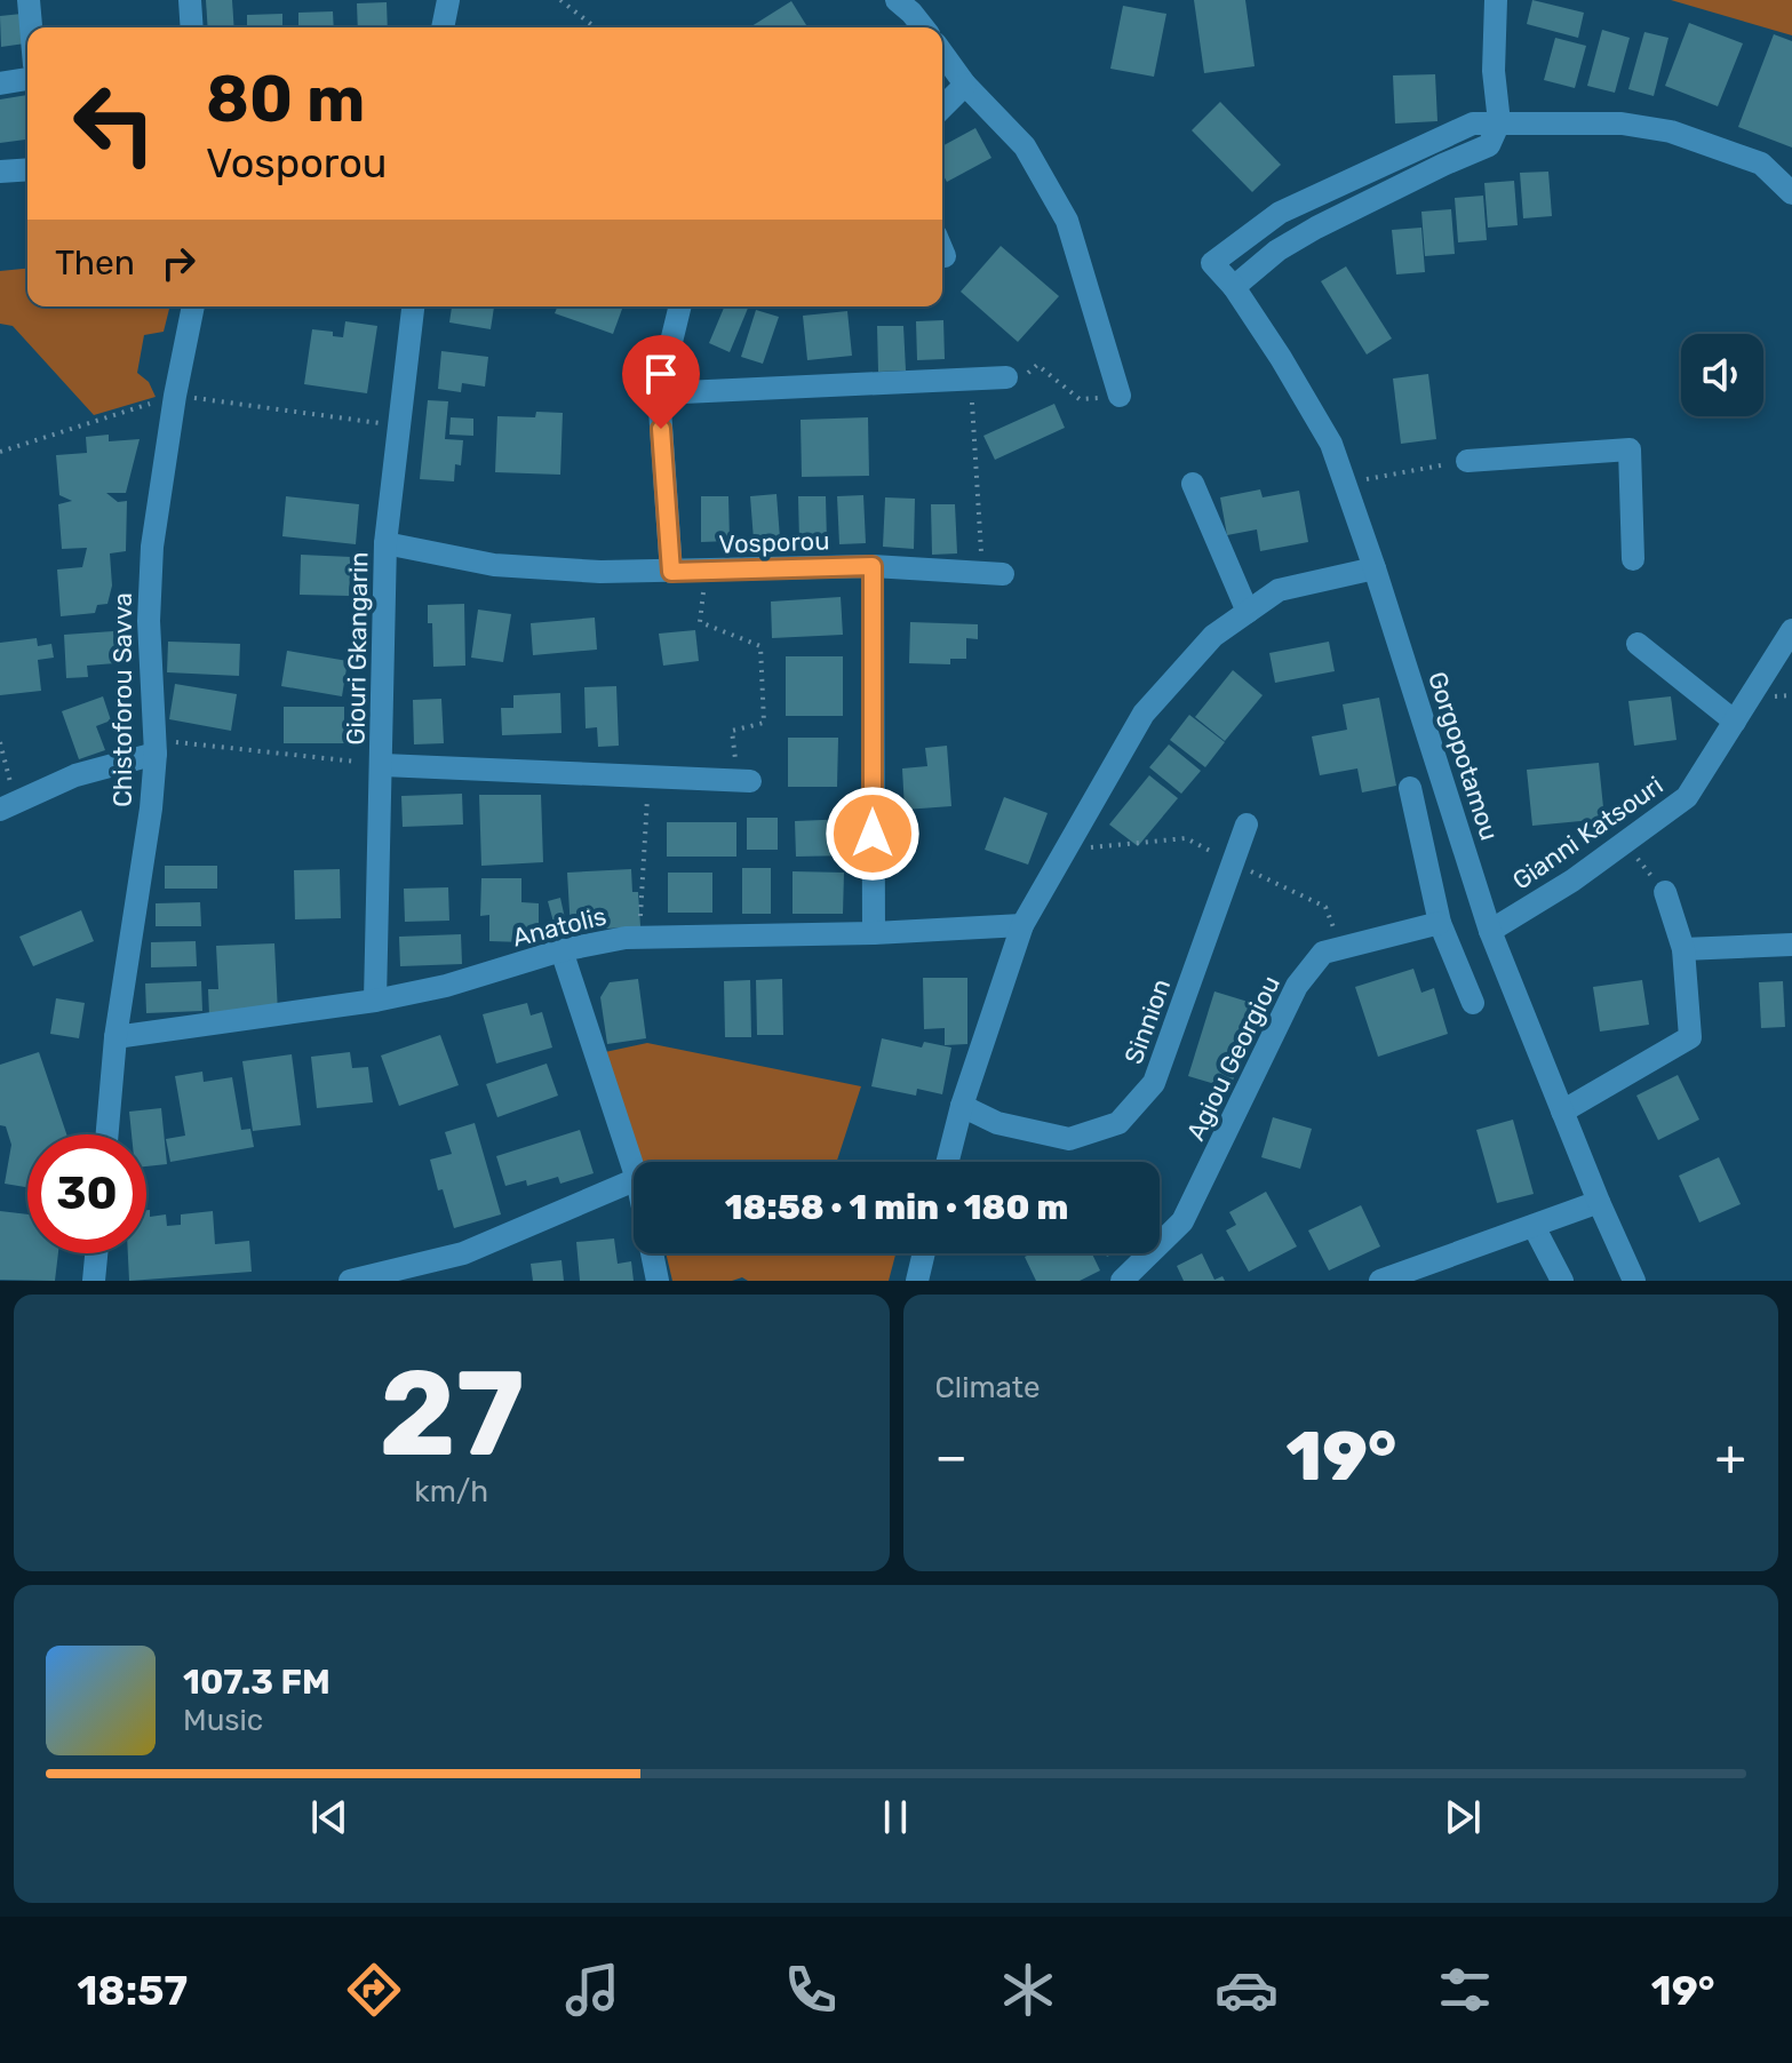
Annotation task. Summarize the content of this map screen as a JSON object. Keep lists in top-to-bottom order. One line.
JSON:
{"streets":{"street":["Vosporou","Giouri Gkangarin","Chistoforou Savva","Gorgopotamou","Gianni Katsouri","Anatolis","Sinnion","Agiou Georgiou"]},"crossings":[["Vosporou","Giouri Gkangarin"],["Giouri Gkangarin","Anatolis"],["Chistoforou Savva","Anatolis"],["Gorgopotamou","Gianni Katsouri"]],"page":{"turn":["80 m","Vosporou"],"then":"Then","limit":"30","trip":"18:58 · 1 min · 180 m","tile":[["27","km/h"],"Climate"],"heat":["−","19°","+"],"song":["107.3 FM","Music"],"tabs":["18:57","19°"]}}
